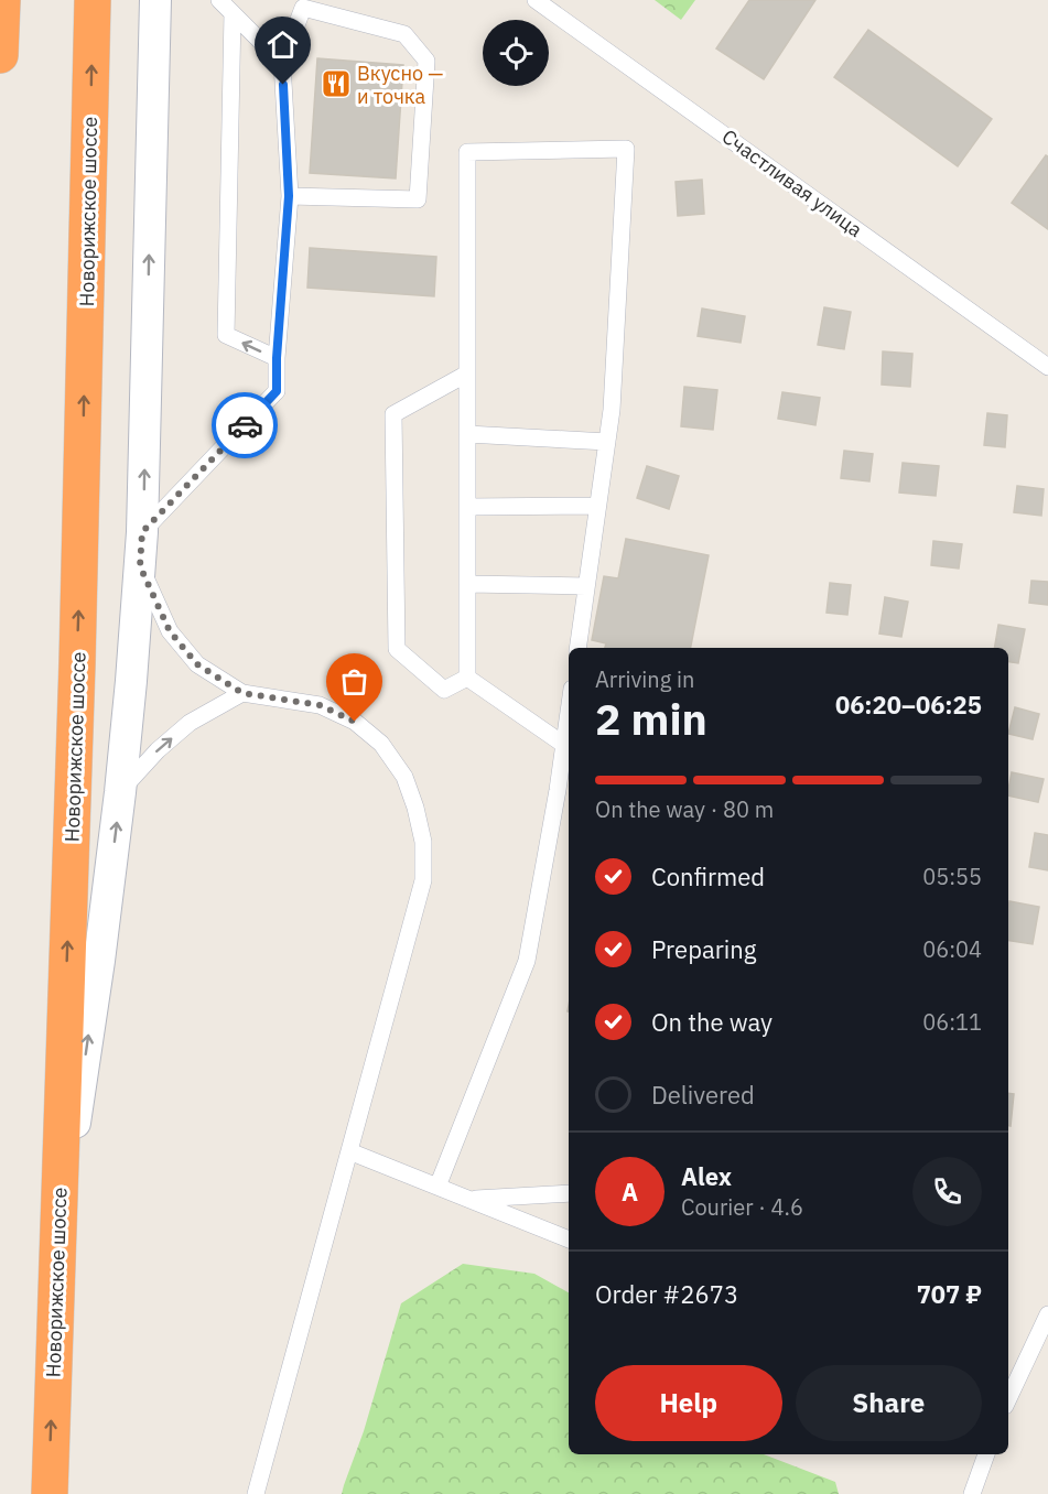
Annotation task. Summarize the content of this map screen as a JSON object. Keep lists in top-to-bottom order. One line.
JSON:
{"streets":{"highway":["Новорижское шоссе"],"lane":["Счастливая улица"]},"one_way":["Новорижское шоссе"],"places":{"restaurant":["Вкусно — и точка"]},"page":{"heading":["2 min","Arriving in","06:20–06:25"],"panel":["Alex","Courier · 4.6","Order #2673","707 ₽"],"bar":"On the way · 80 m","list":[["Confirmed","05:55"],["Preparing","06:04"],["On the way","06:11"],"Delivered"],"round":"A","buttons":["Help","Share"]}}
